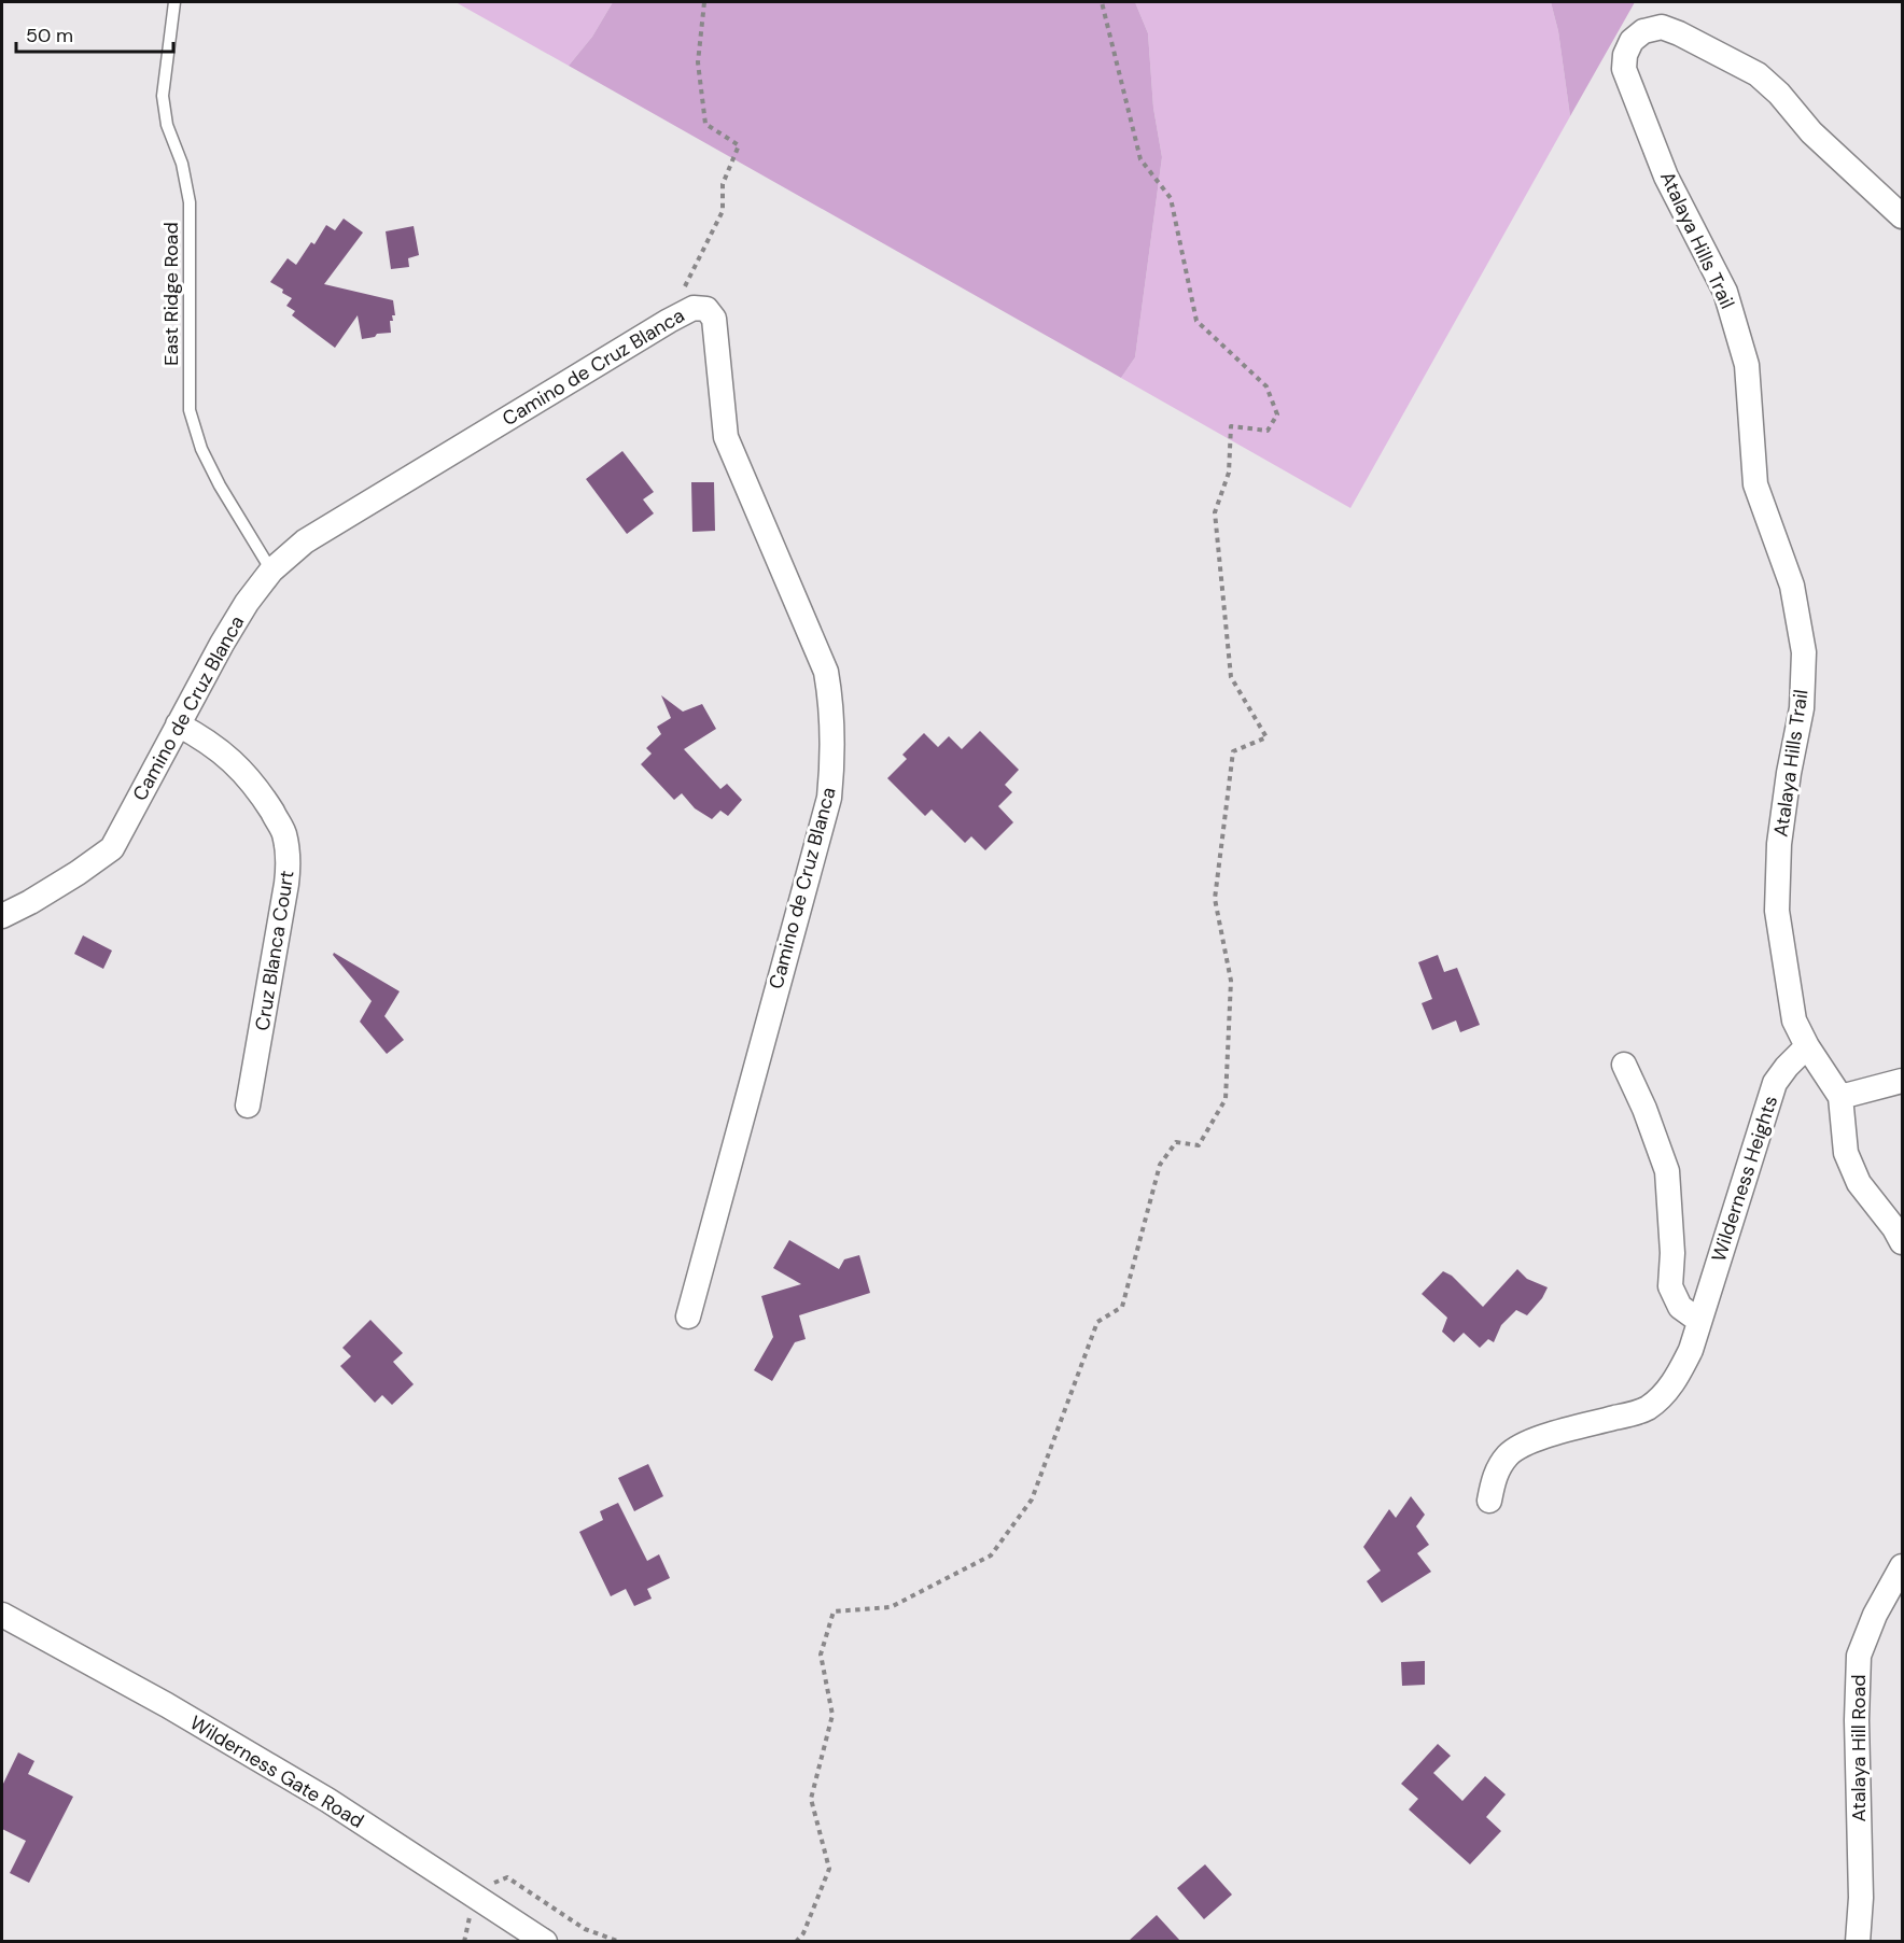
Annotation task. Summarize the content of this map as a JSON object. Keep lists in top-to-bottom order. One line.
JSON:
{"streets":{"street":["Atalaya Hills Trail","Camino de Cruz Blanca","Cruz Blanca Court","Wilderness Heights","Atalaya Hill Road","Wilderness Gate Road"],"lane":["East Ridge Road"]},"crossings":[["Atalaya Hills Trail","Wilderness Heights"],["East Ridge Road","Camino de Cruz Blanca"],["Camino de Cruz Blanca","Cruz Blanca Court"]],"scale_bar":"50 m"}
